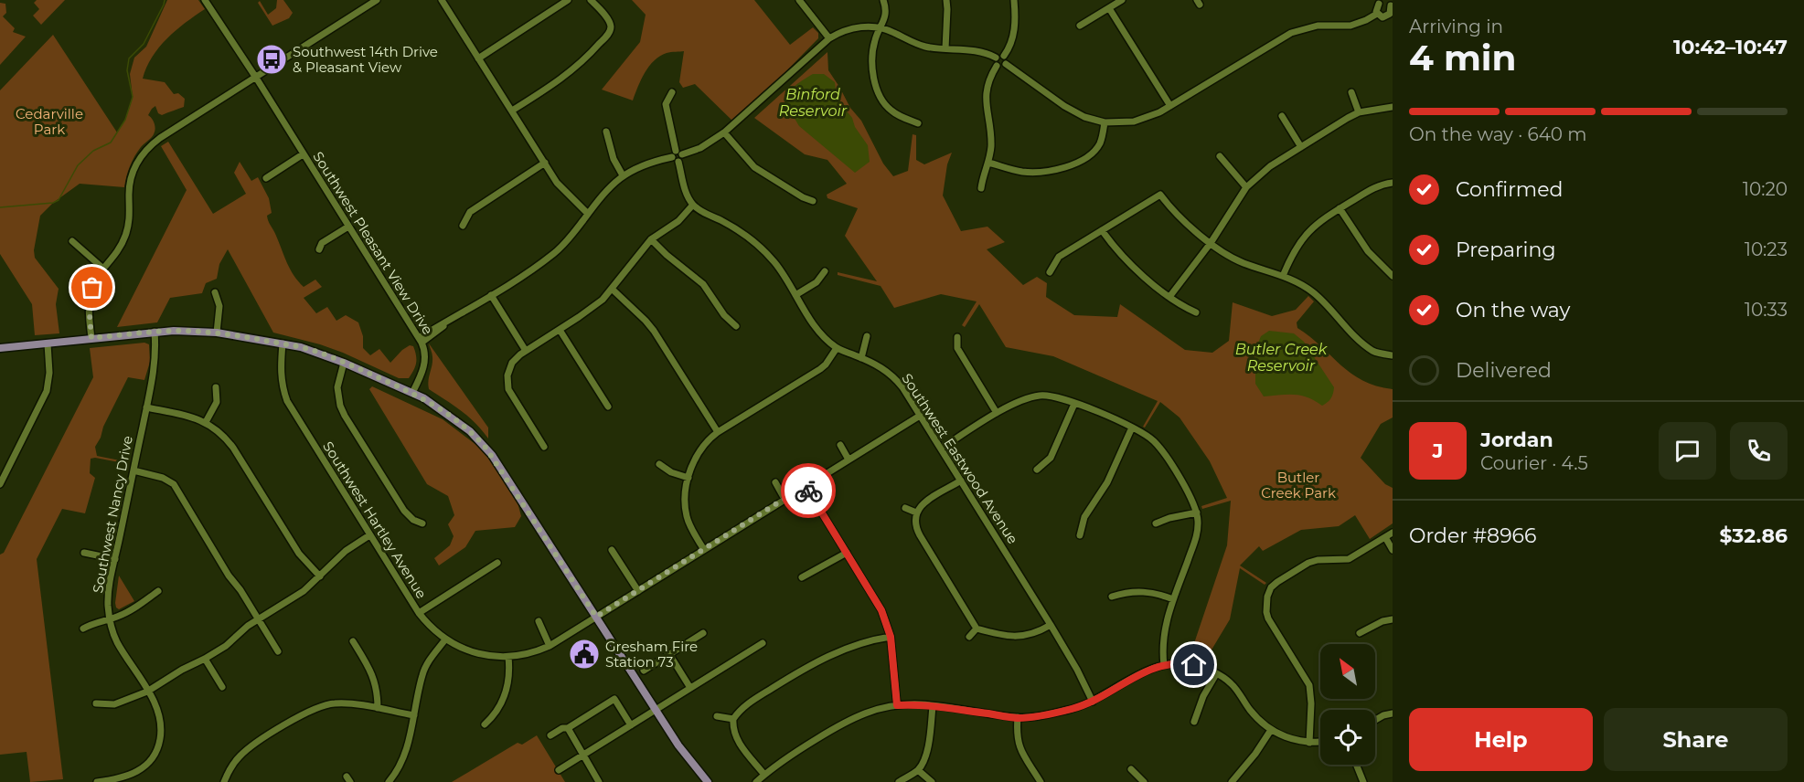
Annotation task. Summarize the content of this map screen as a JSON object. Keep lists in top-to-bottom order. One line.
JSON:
{"streets":{"street":["Southwest Pleasant View Drive","Southwest Eastwood Avenue","Southwest Nancy Drive","Southwest Hartley Avenue"]},"crossings":[["Southwest Eastwood Avenue","Southwest Hartley Avenue"]],"water":["Binford Reservoir","Butler Creek Reservoir"],"parks":["Cedarville Park","Butler Creek Park"],"places":{"bus stop":["Southwest 14th Drive & Pleasant View"],"public building":["Gresham Fire Station 73"]},"north":"top left","page":{"heading":["4 min","Arriving in","10:42–10:47"],"panel":["Jordan","Courier · 4.5","Order #8966","$32.86"],"bar":"On the way · 640 m","list":[["Confirmed","10:20"],["Preparing","10:23"],["On the way","10:33"],"Delivered"],"round":"J","buttons":["Help","Share"]}}
